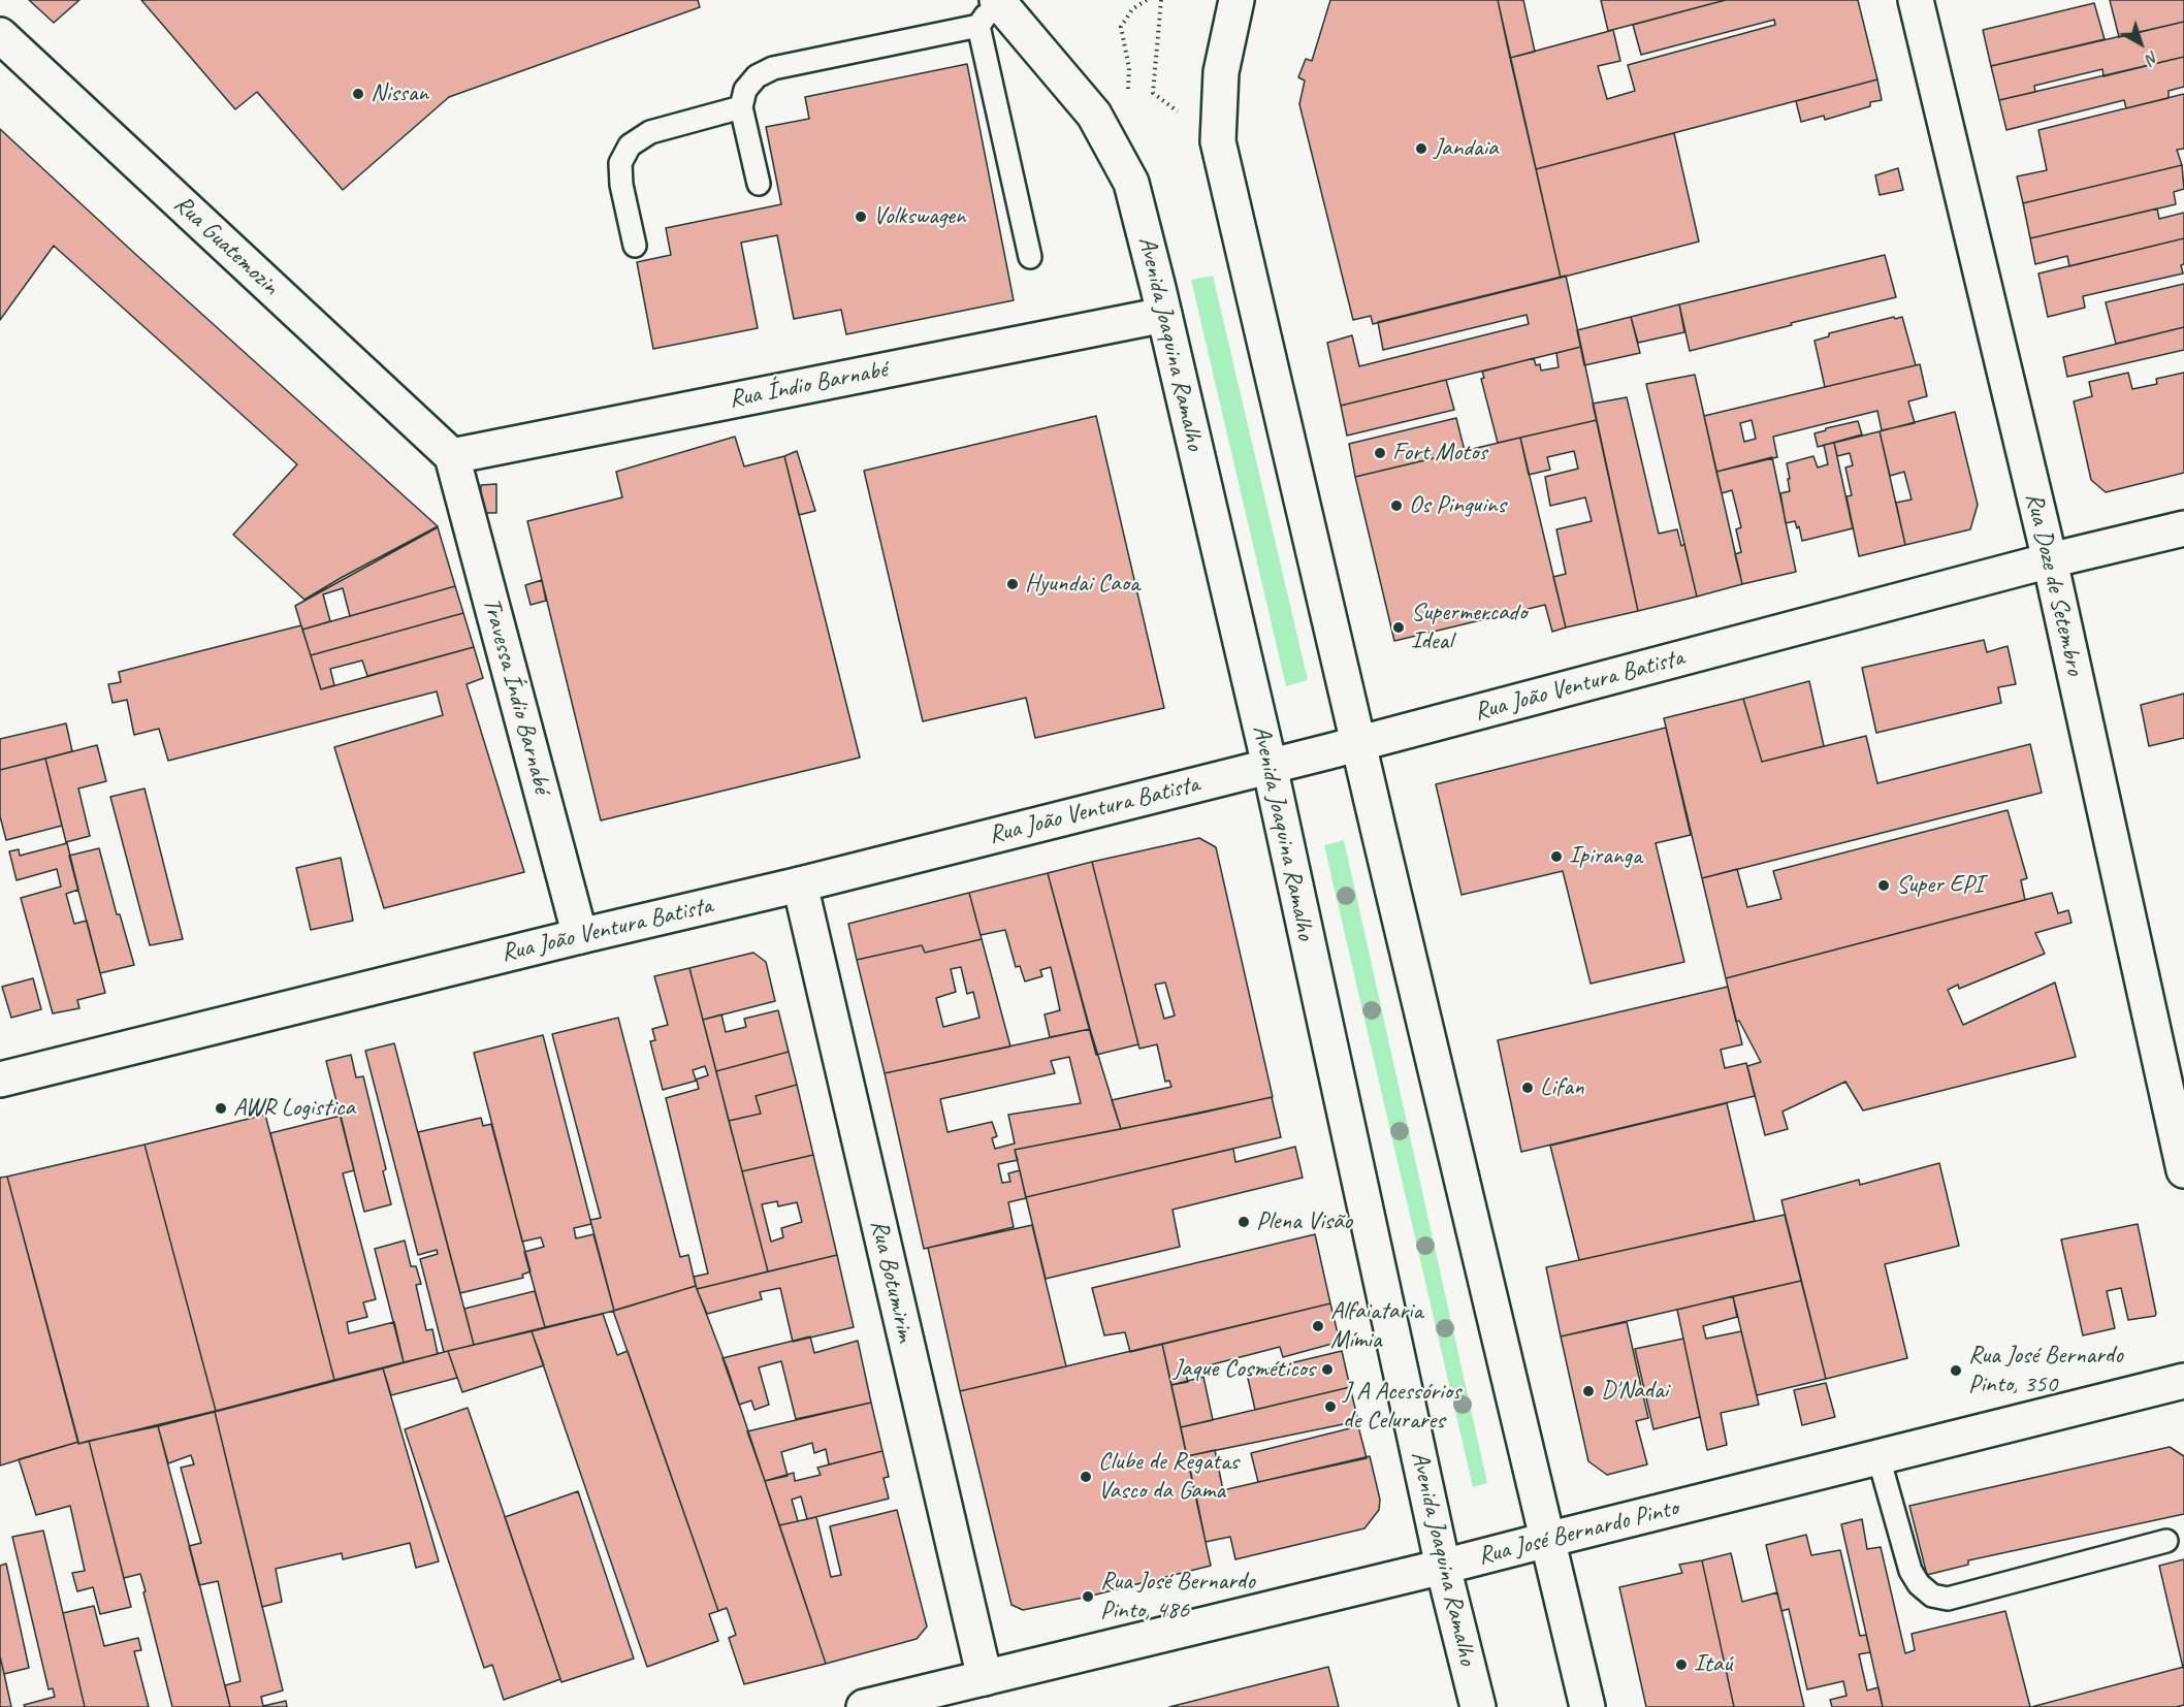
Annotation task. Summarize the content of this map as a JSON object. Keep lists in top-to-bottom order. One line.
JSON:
{"streets":{"street":["Rua Guatemozin","Avenida Joaquina Ramalho","Rua Índio Barnabé","Rua Doze de Setembro","Rua João Ventura Batista","Travessa Índio Barnabé","Rua Botumirim","Rua José Bernardo Pinto"]},"crossings":[["Rua Guatemozin","Rua Índio Barnabé"],["Rua Guatemozin","Travessa Índio Barnabé"],["Avenida Joaquina Ramalho","Rua Índio Barnabé"],["Avenida Joaquina Ramalho","Rua João Ventura Batista"],["Avenida Joaquina Ramalho","Rua José Bernardo Pinto"],["Rua Índio Barnabé","Travessa Índio Barnabé"],["Rua Doze de Setembro","Rua João Ventura Batista"],["Rua João Ventura Batista","Travessa Índio Barnabé"],["Rua João Ventura Batista","Rua Botumirim"],["Rua Botumirim","Rua José Bernardo Pinto"]],"places":["Nissan","Jandaia","Volkswagen","Fort Motos","Os Pinguins","Hyundai Caoa","Supermercado Ideal","Ipiranga","Super EPI","Lifan","AWR Logistica","Plena Visão","Alfaiataria Mímia","Jaque Cosméticos","Rua José Bernardo Pinto, 350","D'Nadai","J A Acessórios de Celurares","Clube de Regatas Vasco da Gama","Rua José Bernardo Pinto, 486","Itaú"],"north":"bottom right"}
